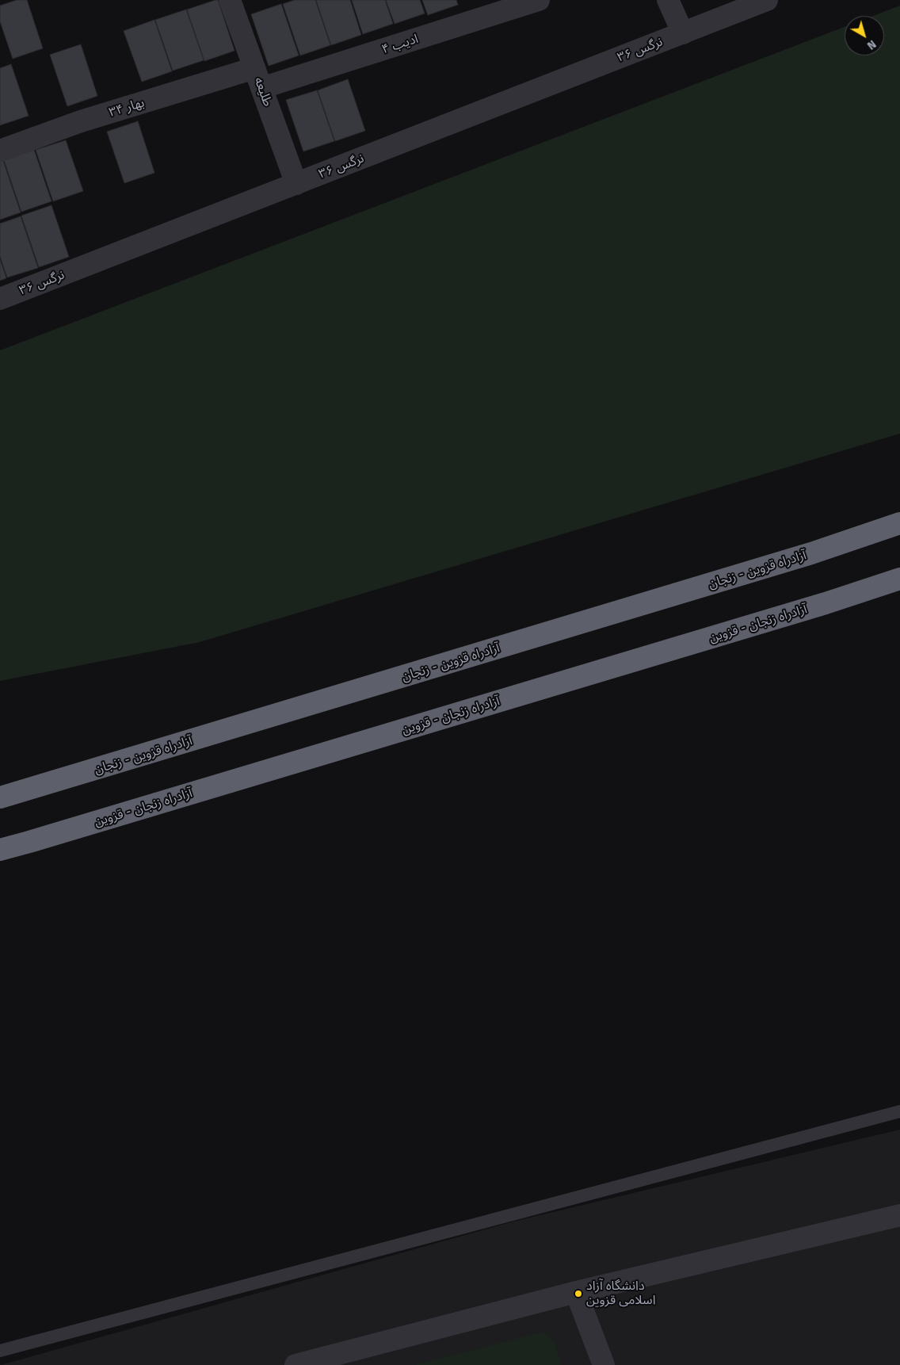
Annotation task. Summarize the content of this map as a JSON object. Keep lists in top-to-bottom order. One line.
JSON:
{"streets":{"highway":["آزادراه قزوین - زنجان","آزادراه زنجان - قزوین"],"street":["ادیب ۴","نرگس ۳۶","طلیعه","بهار ۳۴"]},"crossings":[["ادیب ۴","طلیعه"],["نرگس ۳۶","طلیعه"],["طلیعه","بهار ۳۴"]],"places":["دانشگاه آزاد اسلامی قزوین"],"north":"bottom right"}
